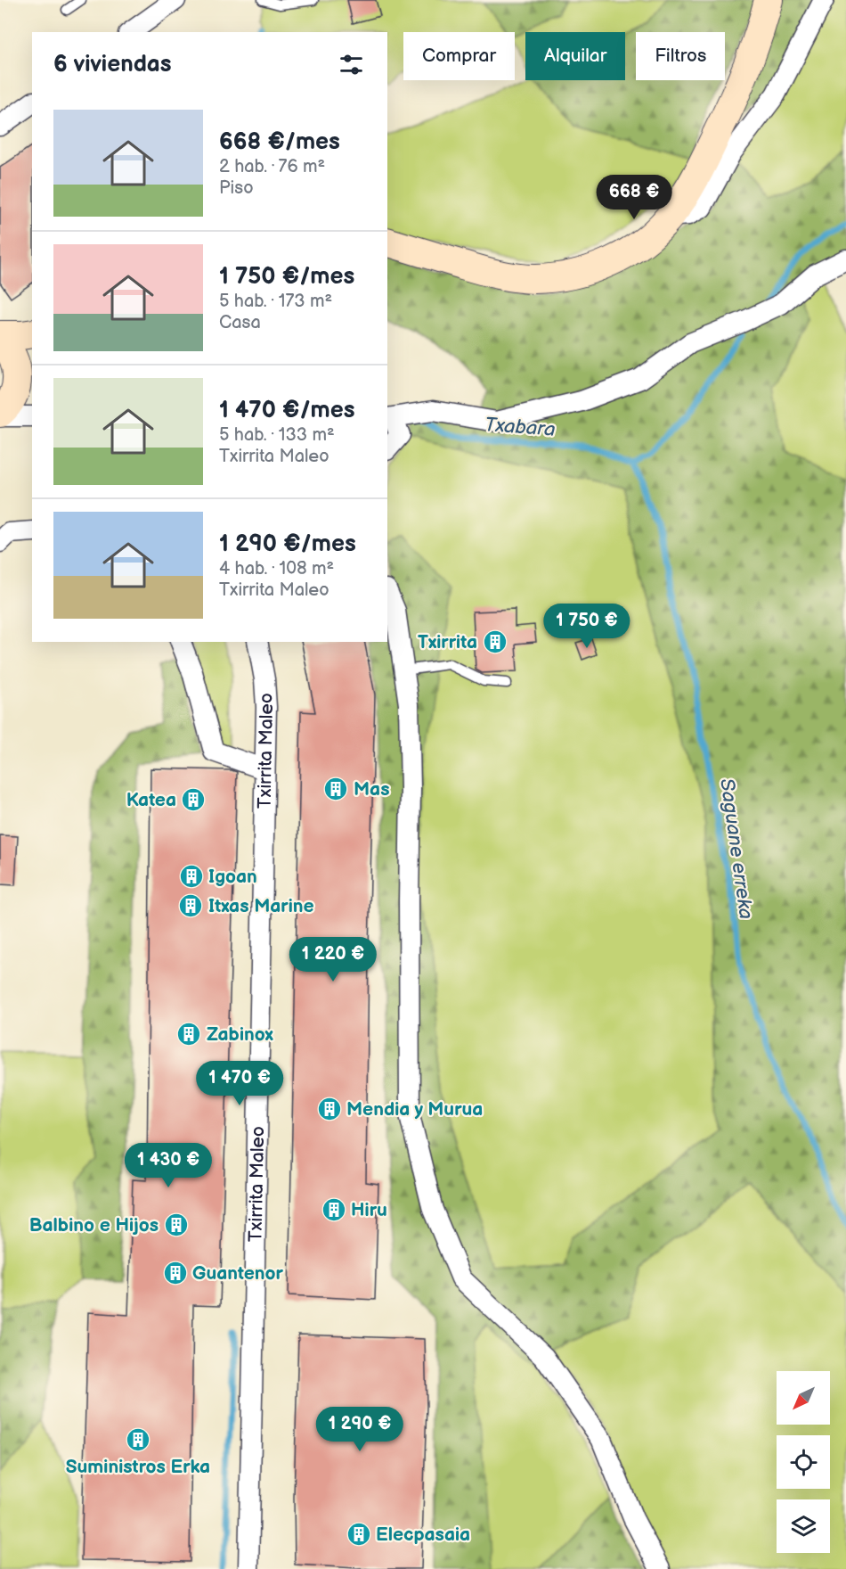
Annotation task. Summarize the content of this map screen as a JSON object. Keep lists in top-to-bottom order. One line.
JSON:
{"streets":{"street":["Txirrita Maleo"]},"water":["Txabara","Saguane erreka"],"places":{"building":["Txirrita","Mas","Katea","Igoan","Itxas Marine","Zabinox","Mendia y Murua","Hiru","Balbino e Hijos","Guantenor","Suministros Erka","Elecpasaia"]},"north":"bottom left","page":{"chip":["Comprar","Alquilar","Filtros"],"heading":"6 viviendas","list":[{"name":"668 €/mes","note":"2 hab. · 76 m² · Piso"},{"name":"1 750 €/mes","note":"5 hab. · 173 m² · Casa"},{"name":"1 470 €/mes","note":"5 hab. · 133 m² · Txirrita Maleo"},{"name":"1 290 €/mes","note":"4 hab. · 108 m² · Txirrita Maleo"}],"price":["668 €","1 750 €","1 220 €","1 470 €","1 430 €","1 290 €"]}}
